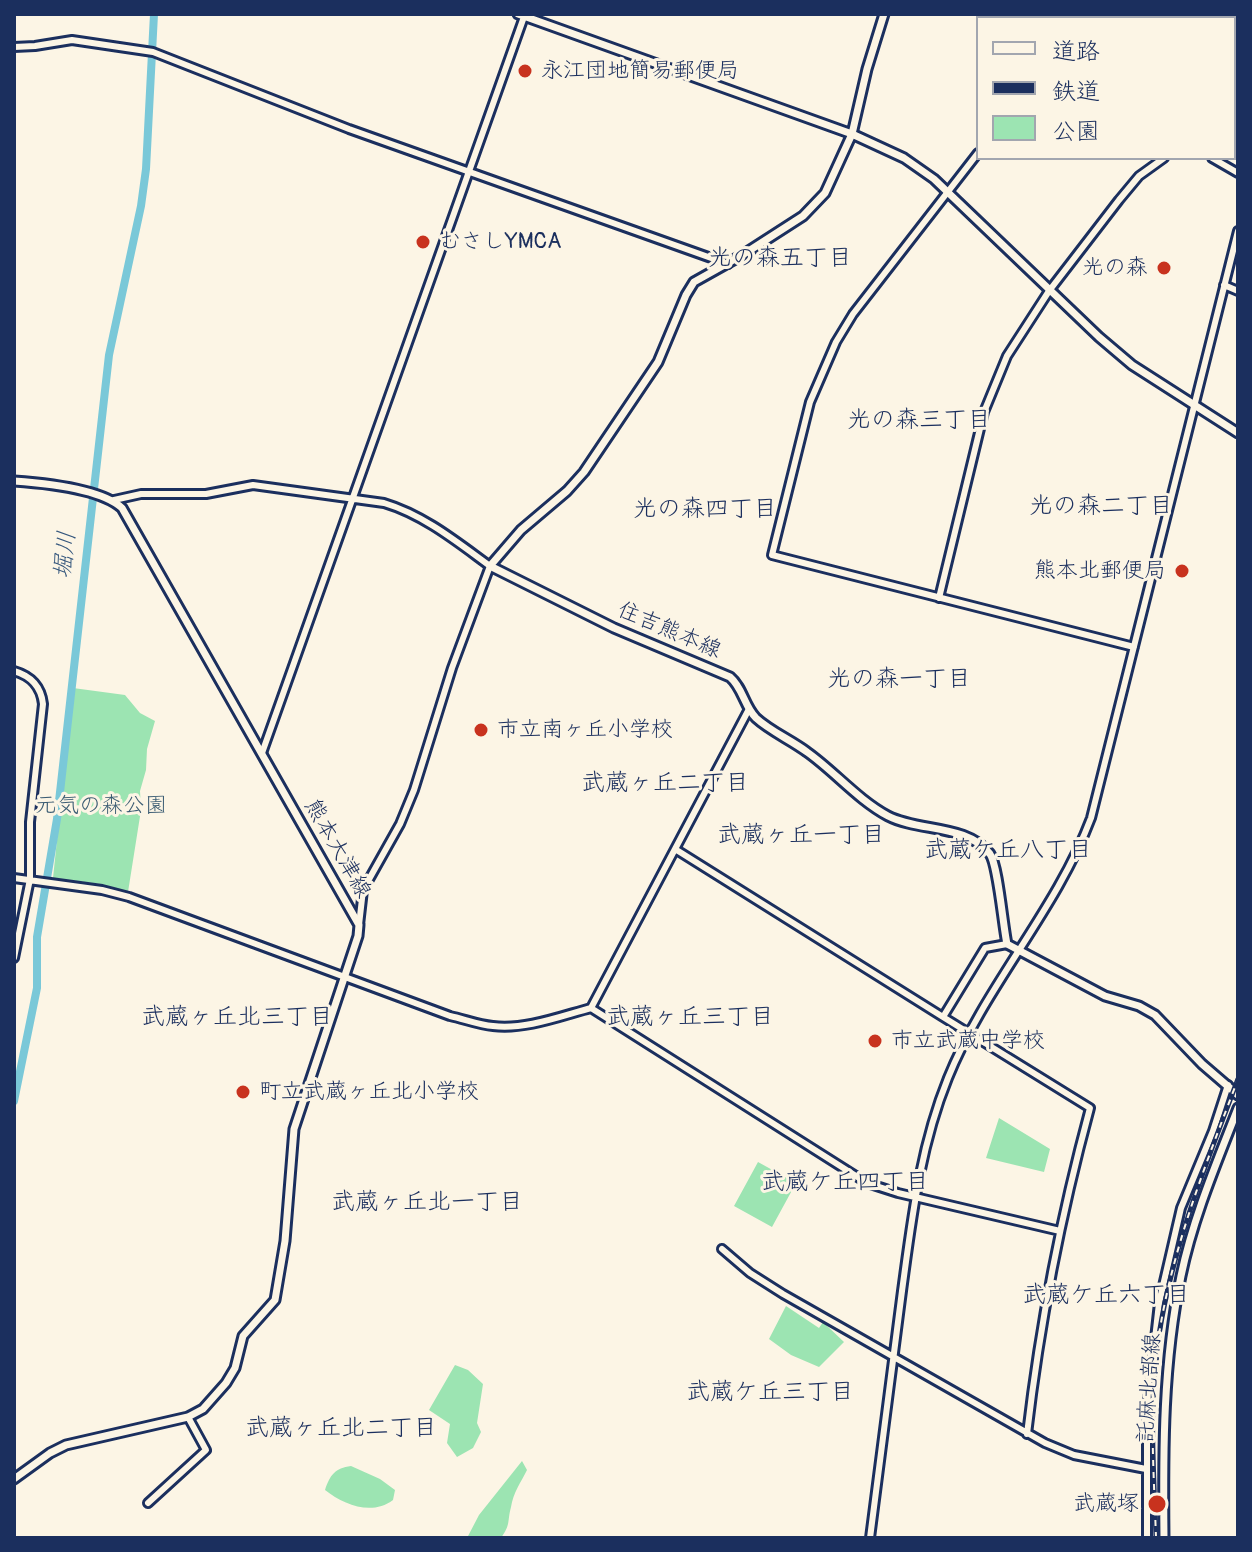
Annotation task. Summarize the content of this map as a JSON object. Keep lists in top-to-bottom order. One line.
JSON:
{"streets":{"main road":["住吉熊本線","熊本大津線","託麻北部線"]},"districts":["光の森五丁目","光の森三丁目","光の森二丁目","光の森四丁目","光の森一丁目","武蔵ヶ丘二丁目","武蔵ヶ丘一丁目","武蔵ケ丘八丁目","武蔵ヶ丘北三丁目","武蔵ヶ丘三丁目","武蔵ケ丘四丁目","武蔵ヶ丘北一丁目","武蔵ケ丘六丁目","武蔵ケ丘三丁目","武蔵ヶ丘北二丁目"],"water":["堀川"],"parks":["元気の森公園"],"places":["永江団地簡易郵便局","むさしYMCA","光の森","熊本北郵便局","市立南ヶ丘小学校","市立武蔵中学校","町立武蔵ヶ丘北小学校","武蔵塚"],"legend":["道路","鉄道","公園"]}
